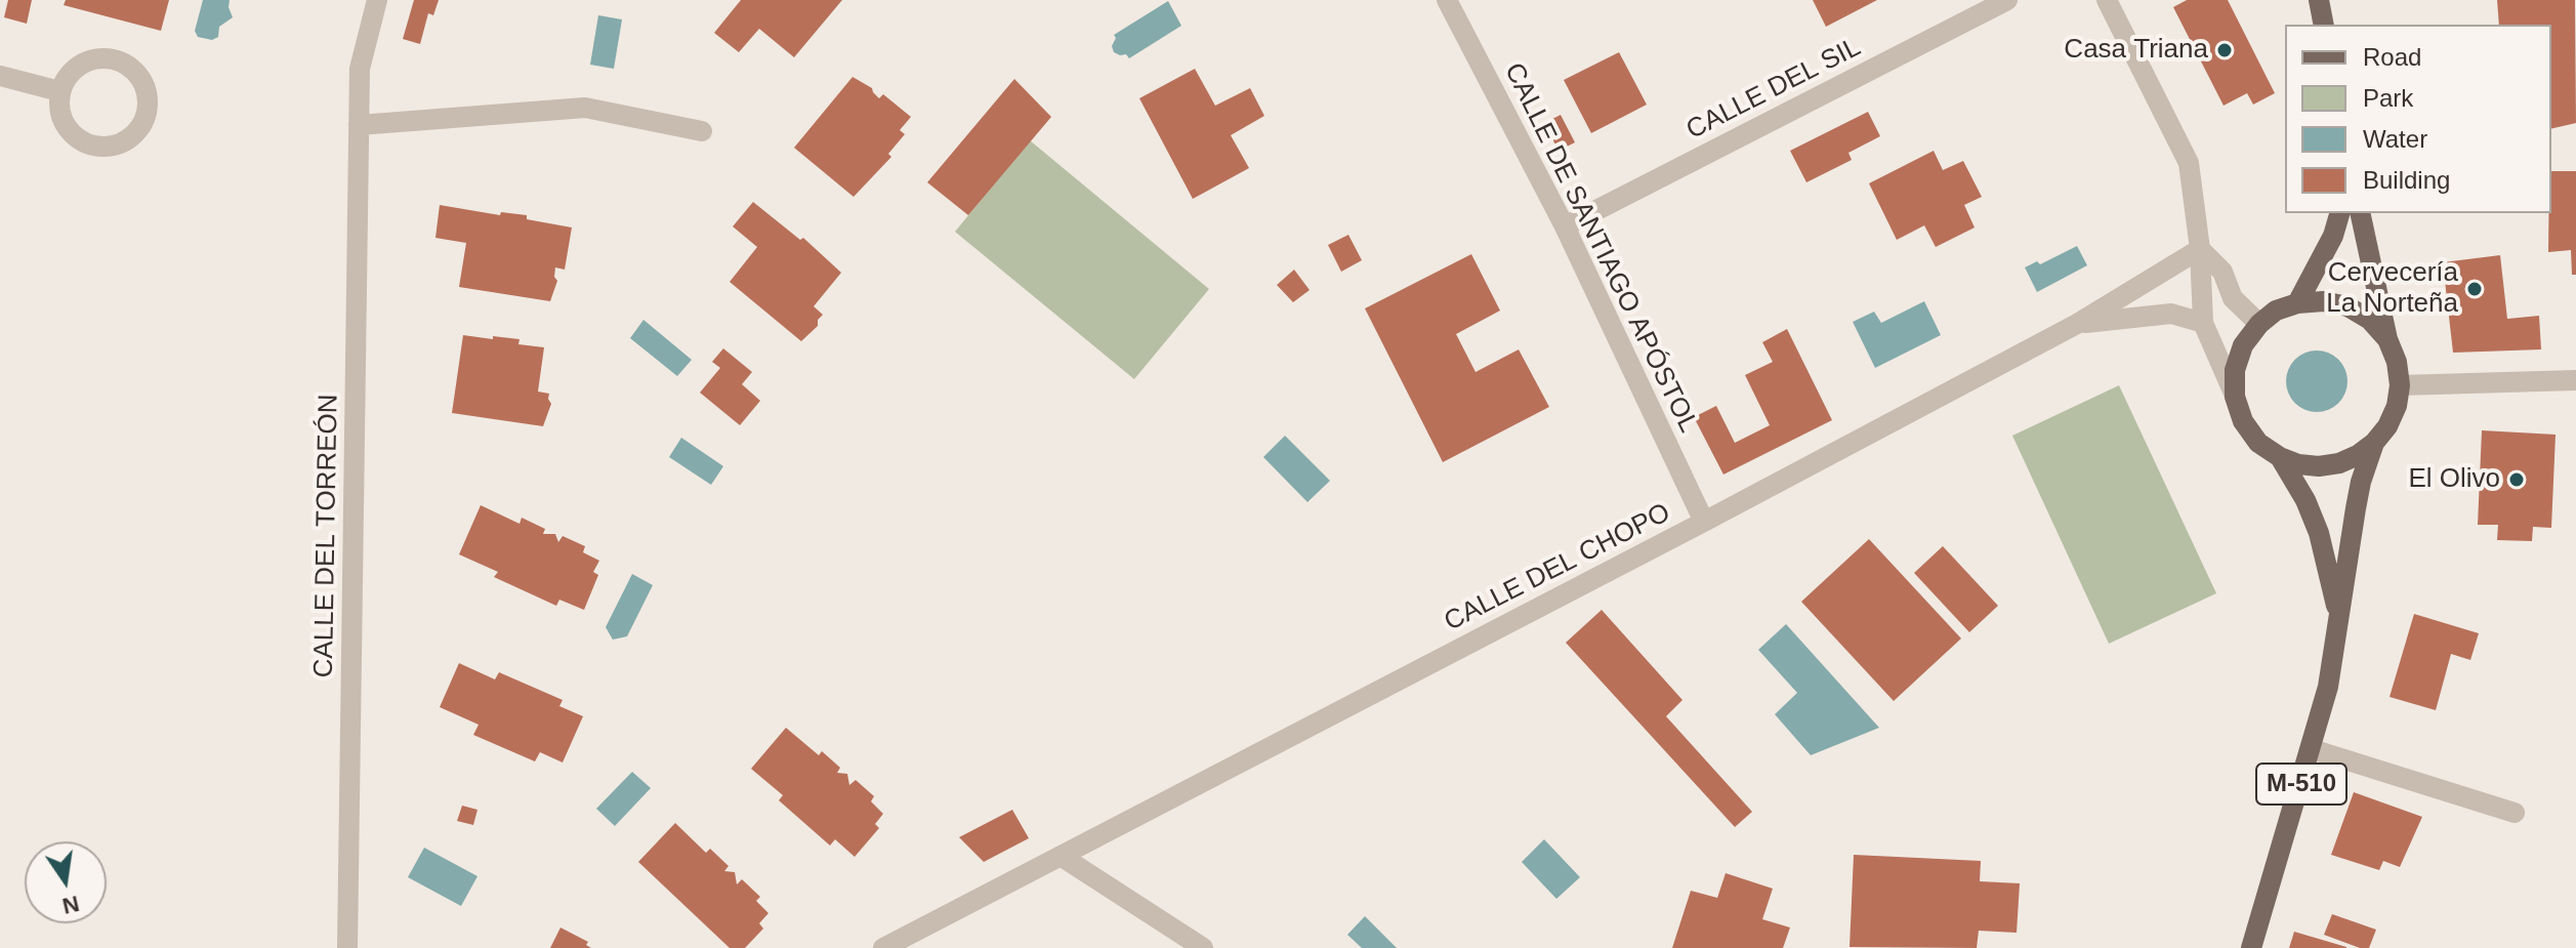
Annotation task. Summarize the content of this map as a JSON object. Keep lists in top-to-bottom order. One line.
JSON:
{"streets":{"main road":["M-510"],"street":["CALLE DEL SIL","CALLE DE SANTIAGO APÓSTOL","CALLE DEL TORREÓN","CALLE DEL CHOPO"]},"crossings":[["CALLE DEL SIL","CALLE DE SANTIAGO APÓSTOL"],["CALLE DE SANTIAGO APÓSTOL","CALLE DEL CHOPO"]],"places":["Casa Triana","Cervecería La Norteña","El Olivo"],"legend":["Road","Park","Water","Building"],"north":"bottom"}
